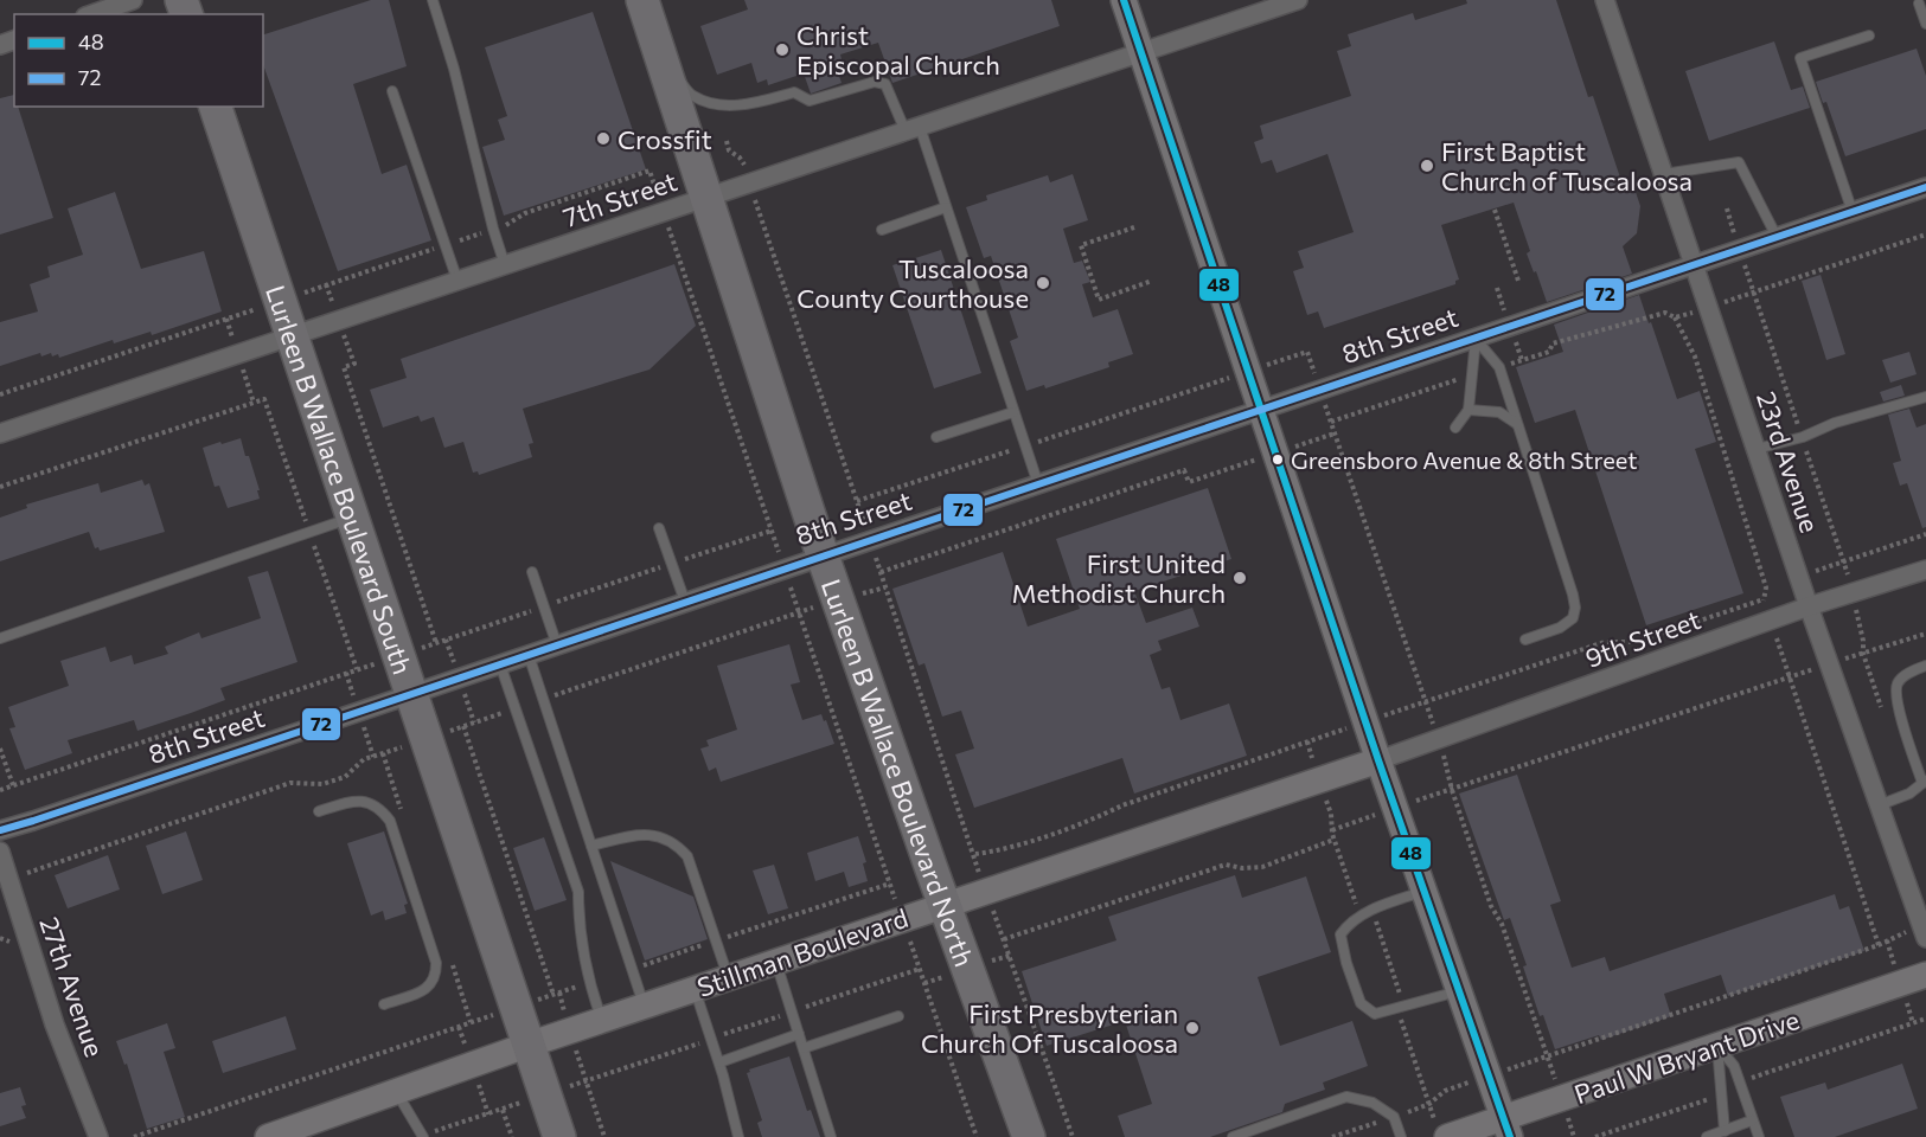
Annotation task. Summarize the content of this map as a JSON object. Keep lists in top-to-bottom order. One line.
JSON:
{"streets":{"highway":["Lurleen B Wallace Boulevard South","Lurleen B Wallace Boulevard North"],"main road":["Stillman Boulevard","Paul W Bryant Drive"],"street":["7th Street","8th Street","23rd Avenue","9th Street","27th Avenue"]},"crossings":[["7th Street","Lurleen B Wallace Boulevard South"],["7th Street","Lurleen B Wallace Boulevard North"],["8th Street","23rd Avenue"],["8th Street","Lurleen B Wallace Boulevard South"],["8th Street","Lurleen B Wallace Boulevard North"],["23rd Avenue","9th Street"],["Lurleen B Wallace Boulevard South","Stillman Boulevard"],["9th Street","Stillman Boulevard"],["Lurleen B Wallace Boulevard North","Stillman Boulevard"]],"places":["Christ Episcopal Church","Crossfit","First Baptist Church of Tuscaloosa","Tuscaloosa County Courthouse","Greensboro Avenue & 8th Street","First United Methodist Church","First Presbyterian Church Of Tuscaloosa"],"lines":["transit line 48","transit line 72"],"legend":["48","72"]}
